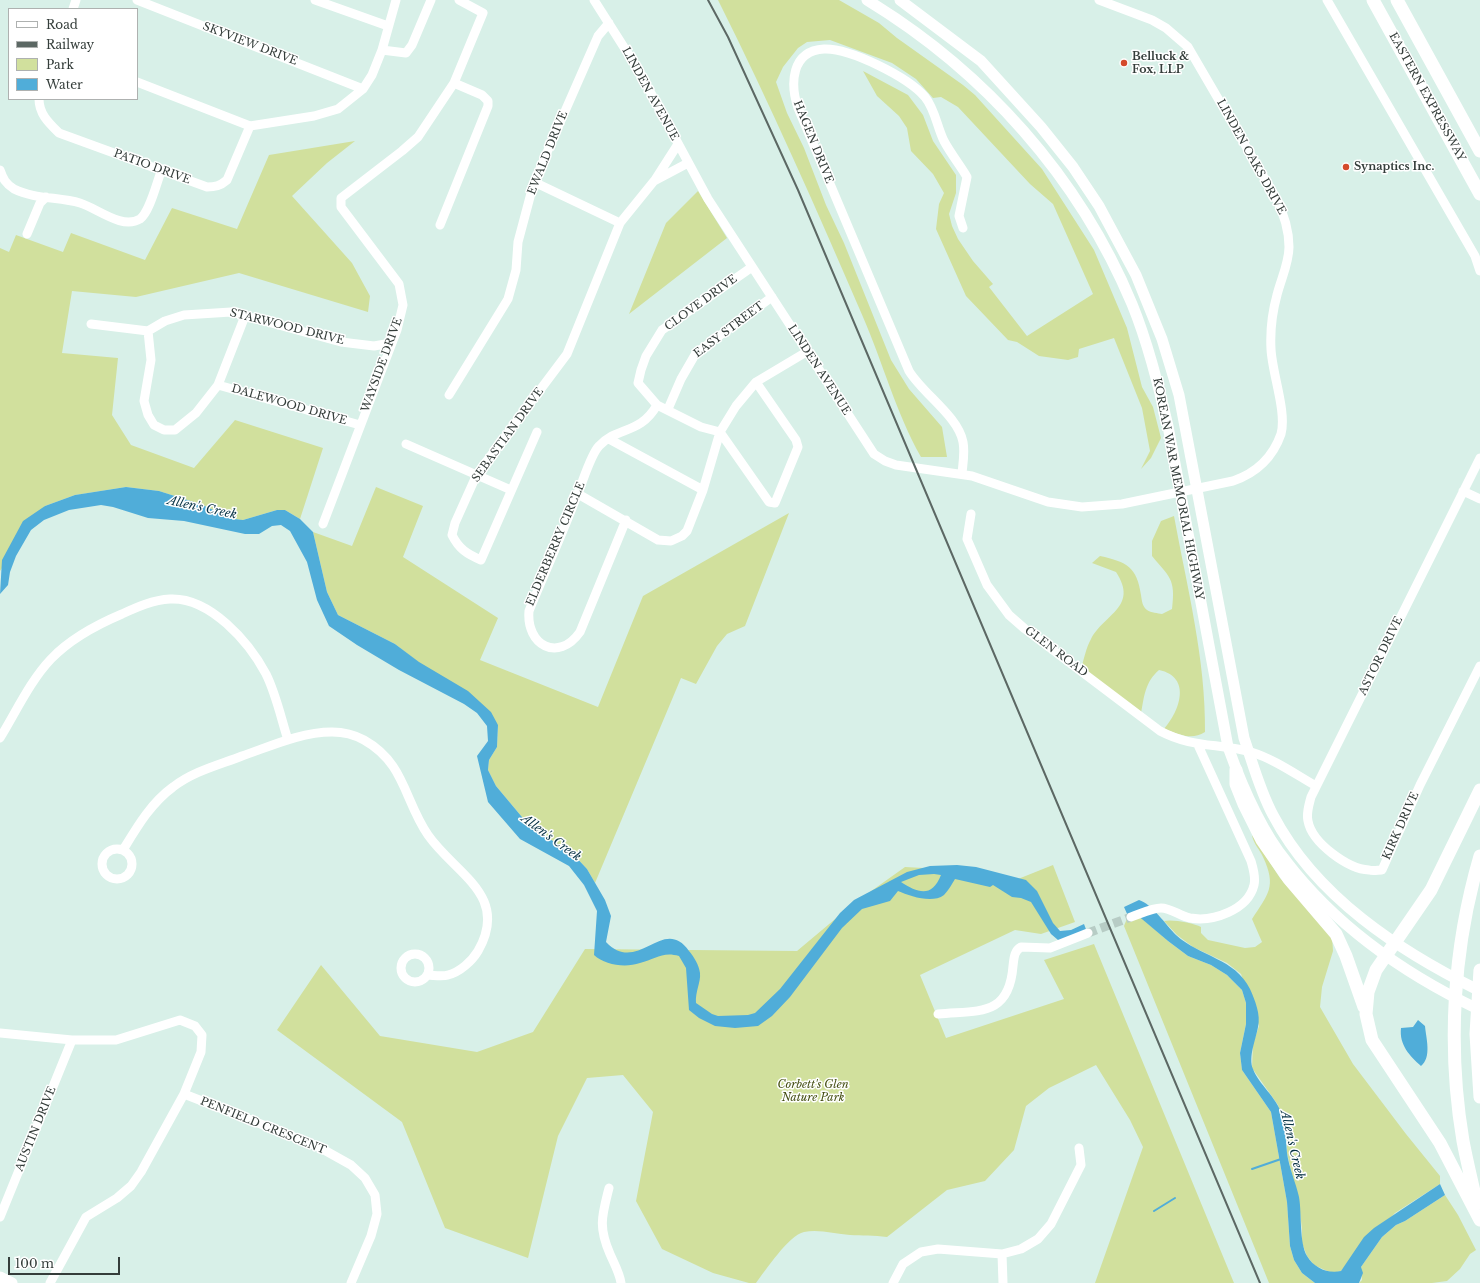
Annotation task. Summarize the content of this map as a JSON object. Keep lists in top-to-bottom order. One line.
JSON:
{"streets":{"highway":["EASTERN EXPRESSWAY"],"main road":["KOREAN WAR MEMORIAL HIGHWAY"],"street":["SKYVIEW DRIVE","LINDEN AVENUE","HAGEN DRIVE","EWALD DRIVE","LINDEN OAKS DRIVE","PATIO DRIVE","CLOVE DRIVE","STARWOOD DRIVE","EASY STREET","WAYSIDE DRIVE","DALEWOOD DRIVE","SEBASTIAN DRIVE","ELDERBERRY CIRCLE","GLEN ROAD","ASTOR DRIVE","KIRK DRIVE","PENFIELD CRESCENT","AUSTIN DRIVE"]},"crossings":[["LINDEN AVENUE","HAGEN DRIVE"],["LINDEN AVENUE","EWALD DRIVE"],["LINDEN AVENUE","LINDEN OAKS DRIVE"],["LINDEN AVENUE","CLOVE DRIVE"],["LINDEN AVENUE","EASY STREET"],["LINDEN AVENUE","SEBASTIAN DRIVE"],["LINDEN AVENUE","KOREAN WAR MEMORIAL HIGHWAY"],["LINDEN OAKS DRIVE","KOREAN WAR MEMORIAL HIGHWAY"],["CLOVE DRIVE","EASY STREET"],["CLOVE DRIVE","ELDERBERRY CIRCLE"],["STARWOOD DRIVE","WAYSIDE DRIVE"],["WAYSIDE DRIVE","DALEWOOD DRIVE"],["KOREAN WAR MEMORIAL HIGHWAY","GLEN ROAD"],["ASTOR DRIVE","KIRK DRIVE"]],"water":["Allen's Creek"],"parks":["Corbett's Glen Nature Park"],"places":["Belluck & Fox, LLP","Synaptics Inc."],"legend":["Road","Railway","Park","Water"],"scale_bar":"100 m"}
